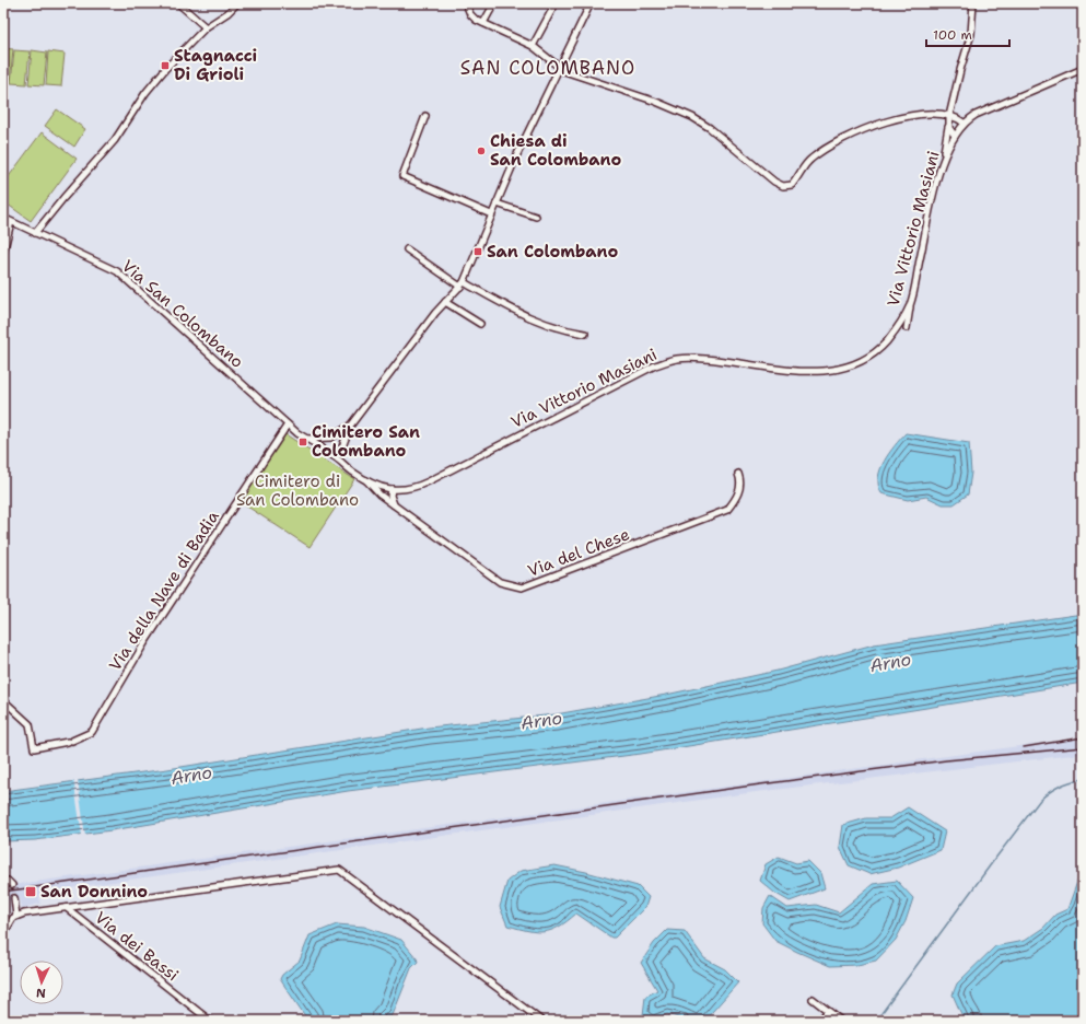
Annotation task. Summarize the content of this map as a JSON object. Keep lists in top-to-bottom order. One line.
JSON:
{"streets":{"street":["Via Vittorio Masiani","Via San Colombano","Via del Chese","Via della Nave di Badia","Via dei Bassi"]},"crossings":[["Via Vittorio Masiani","Via del Chese"],["Via San Colombano","Via del Chese"],["Via San Colombano","Via della Nave di Badia"]],"districts":["SAN COLOMBANO"],"water":["Arno"],"parks":["Cimitero di San Colombano"],"places":{"transit":["Stagnacci Di Grioli","San Colombano","Cimitero San Colombano","San Donnino"],"other":["Chiesa di San Colombano"]},"scale_bar":"100 m","north":"bottom"}
